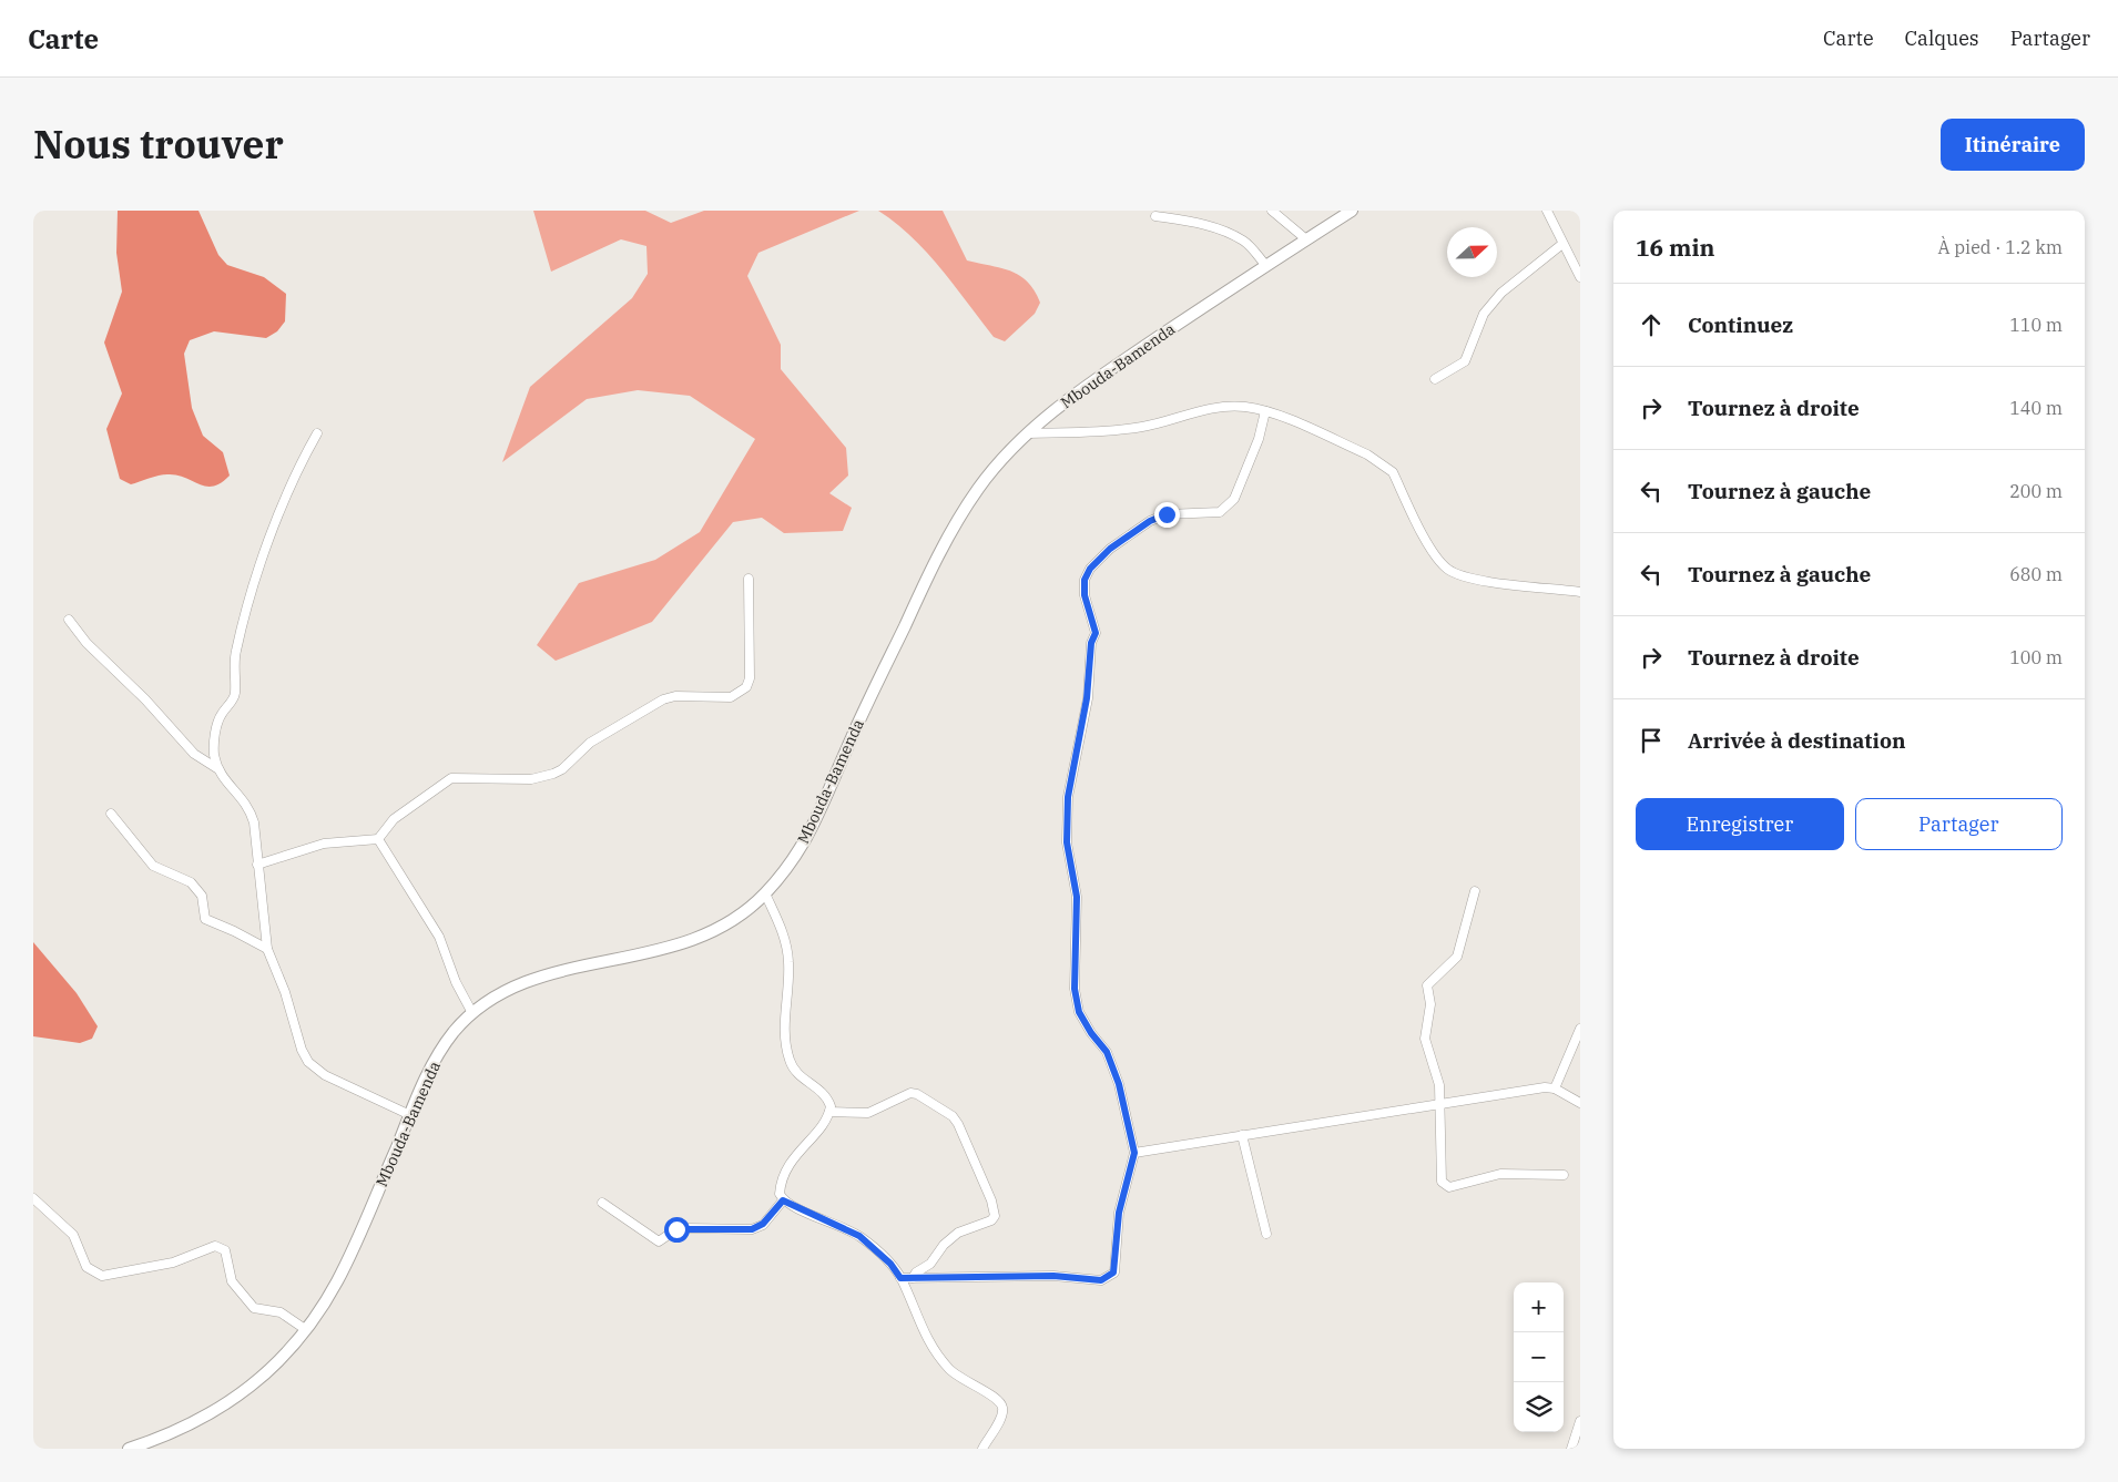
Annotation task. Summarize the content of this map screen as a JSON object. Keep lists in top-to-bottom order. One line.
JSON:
{"streets":{"highway":["Mbouda-Bamenda"]},"north":"right","page":{"header":"Carte","nav":["Carte","Calques","Partager"],"title":"Nous trouver","buttons":["Itinéraire",["Enregistrer","Partager"]],"heading":["16 min","À pied · 1.2 km"],"list":[["Continuez","110 m"],["Tournez à droite","140 m"],["Tournez à gauche","200 m"],["Tournez à gauche","680 m"],["Tournez à droite","100 m"],"Arrivée à destination"],"map_buttons":["+","−"]}}
